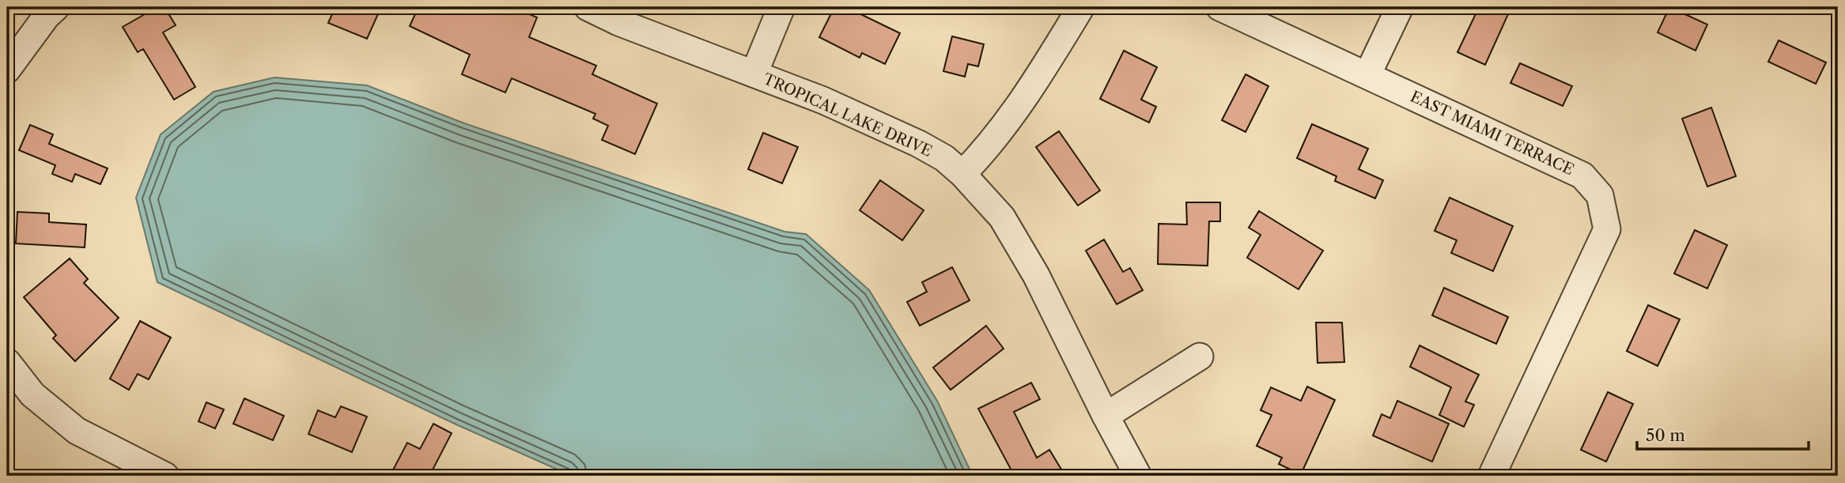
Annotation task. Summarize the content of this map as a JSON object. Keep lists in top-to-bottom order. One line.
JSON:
{"streets":{"street":["TROPICAL LAKE DRIVE","EAST MIAMI TERRACE"]},"scale_bar":"50 m"}
